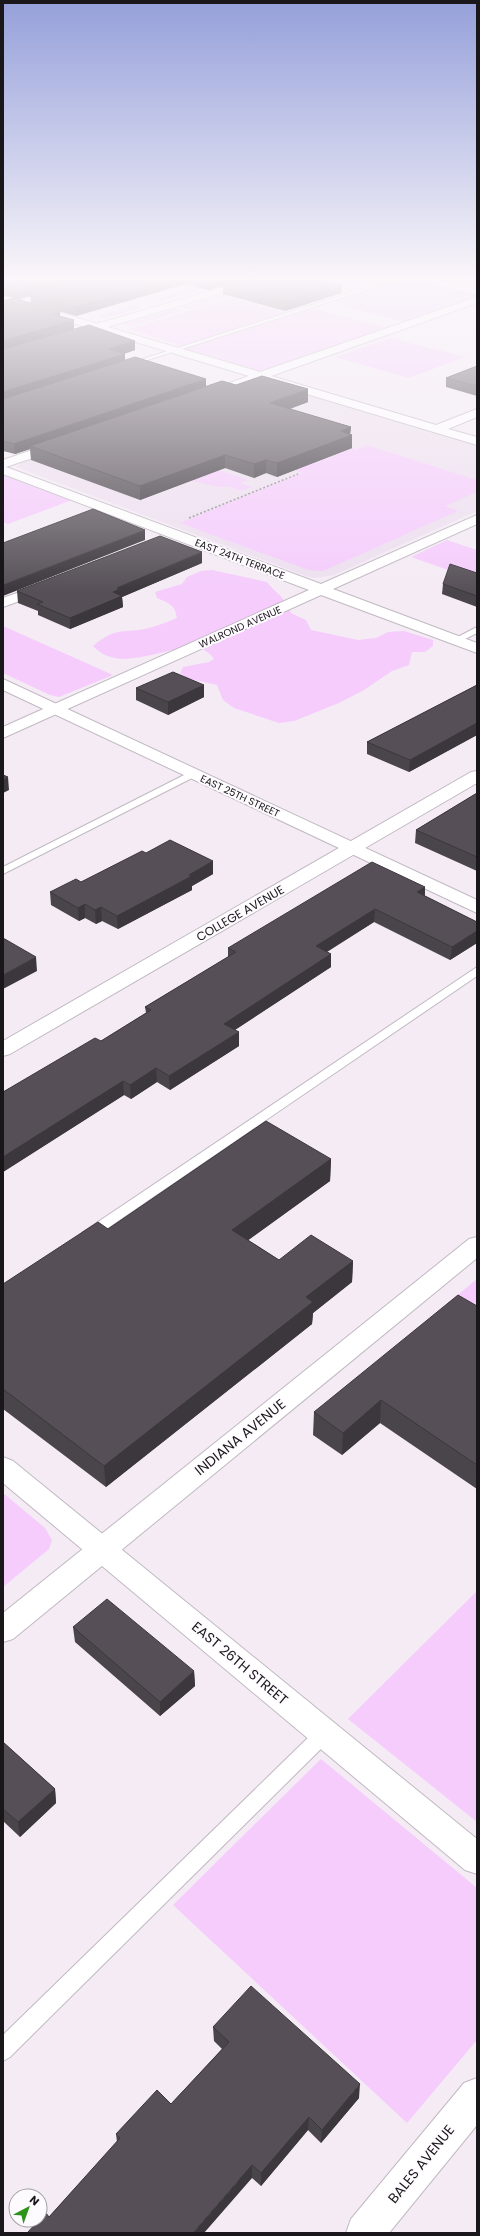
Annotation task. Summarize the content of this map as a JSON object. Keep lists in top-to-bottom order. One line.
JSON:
{"streets":{"street":["EAST 24TH TERRACE","WALROND AVENUE","EAST 25TH STREET","COLLEGE AVENUE","INDIANA AVENUE","EAST 26TH STREET","BALES AVENUE"]},"crossings":[["EAST 24TH TERRACE","WALROND AVENUE"],["WALROND AVENUE","EAST 25TH STREET"],["EAST 25TH STREET","COLLEGE AVENUE"],["INDIANA AVENUE","EAST 26TH STREET"]],"north":"top right"}
